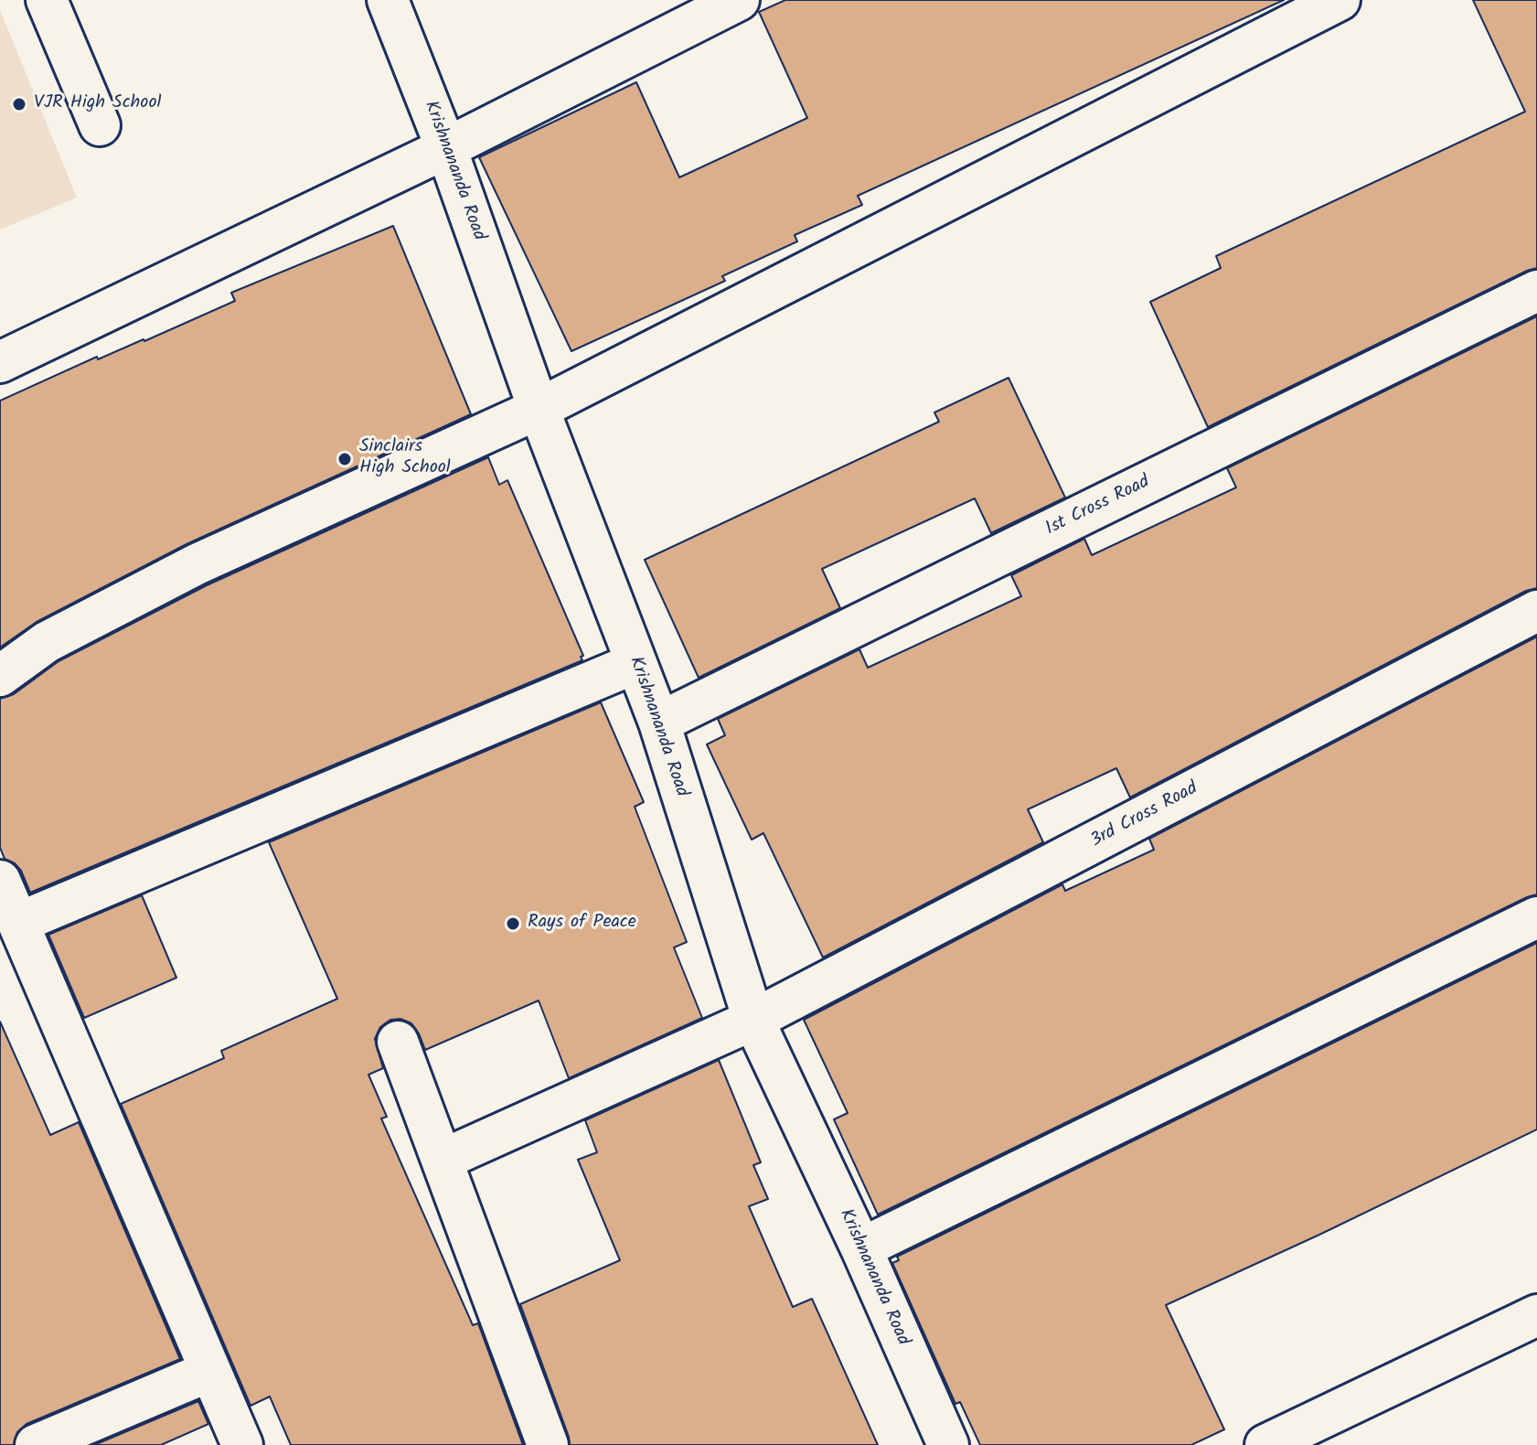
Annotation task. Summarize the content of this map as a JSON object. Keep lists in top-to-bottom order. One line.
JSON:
{"streets":{"street":["Krishnananda Road","1st Cross Road","3rd Cross Road"]},"crossings":[["Krishnananda Road","1st Cross Road"],["Krishnananda Road","3rd Cross Road"]],"places":["VJR High School","Sinclairs High School","Rays of Peace"]}
